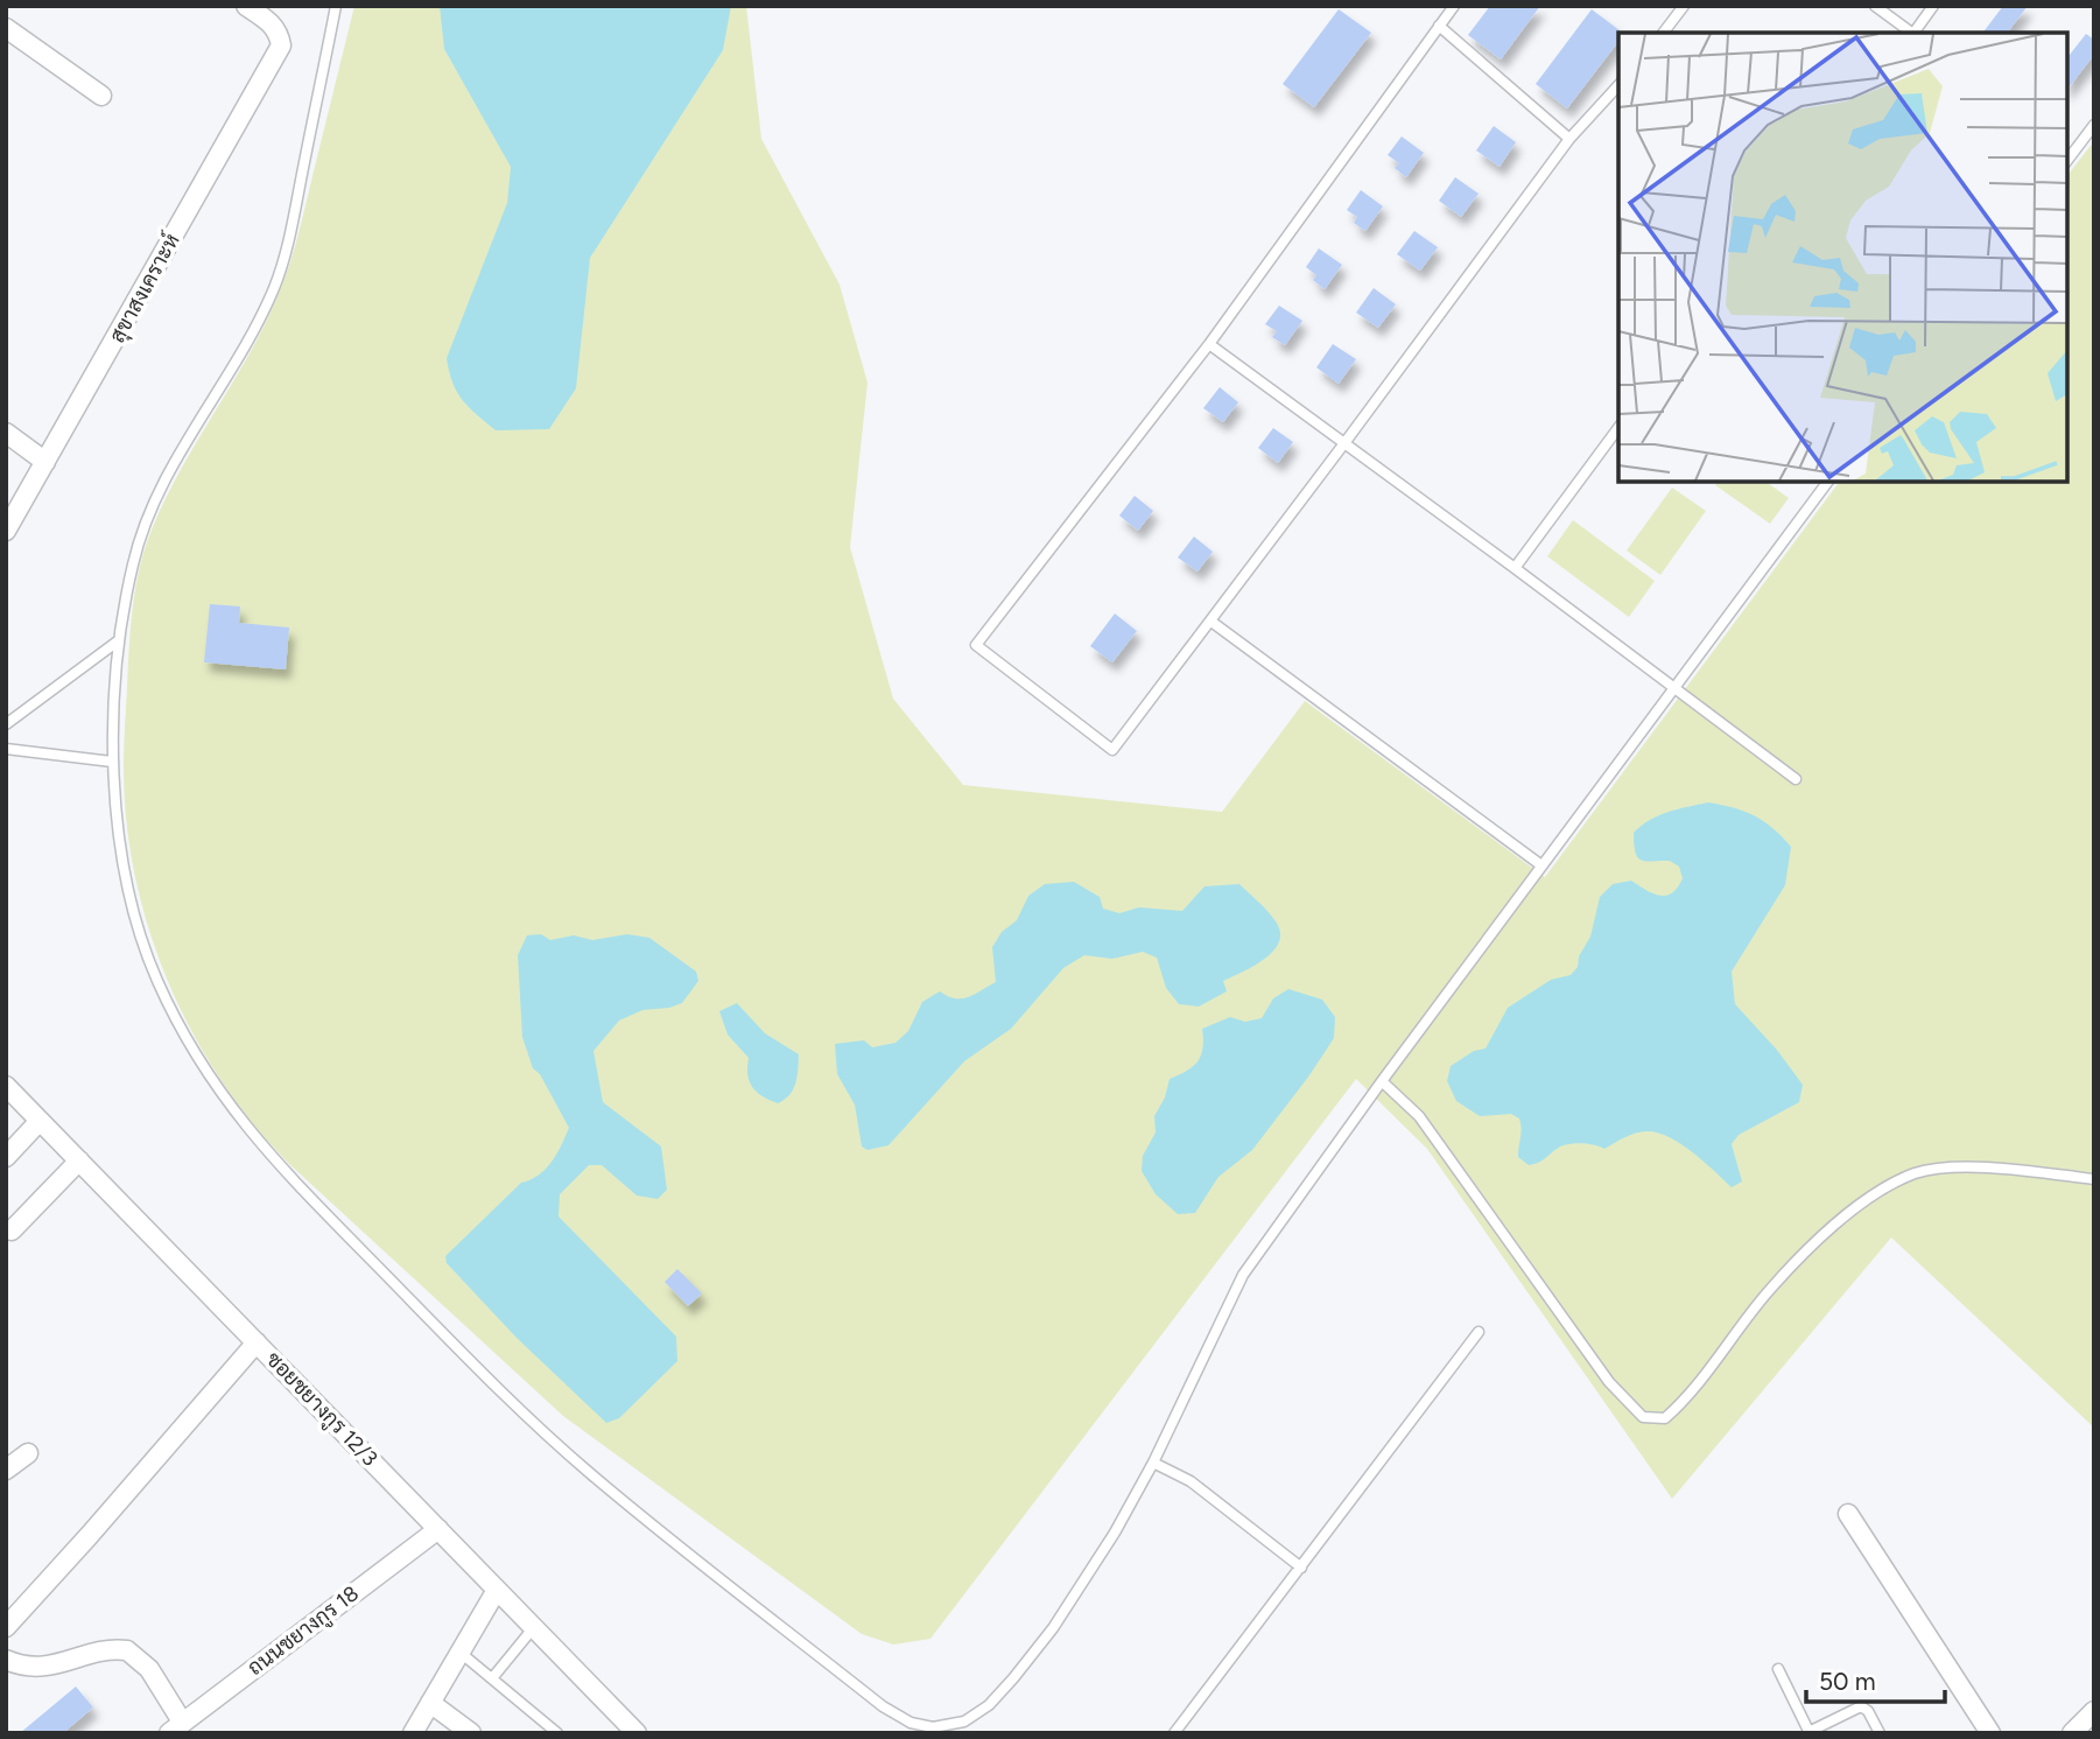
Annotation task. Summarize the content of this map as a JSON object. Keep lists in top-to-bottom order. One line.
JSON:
{"streets":{"street":["สุขาสงเคราะห์","ซอยชยางกูร 12/3","ถนนชยางกูร 18"]},"crossings":[["ซอยชยางกูร 12/3","ถนนชยางกูร 18"]],"scale_bar":"50 m"}
